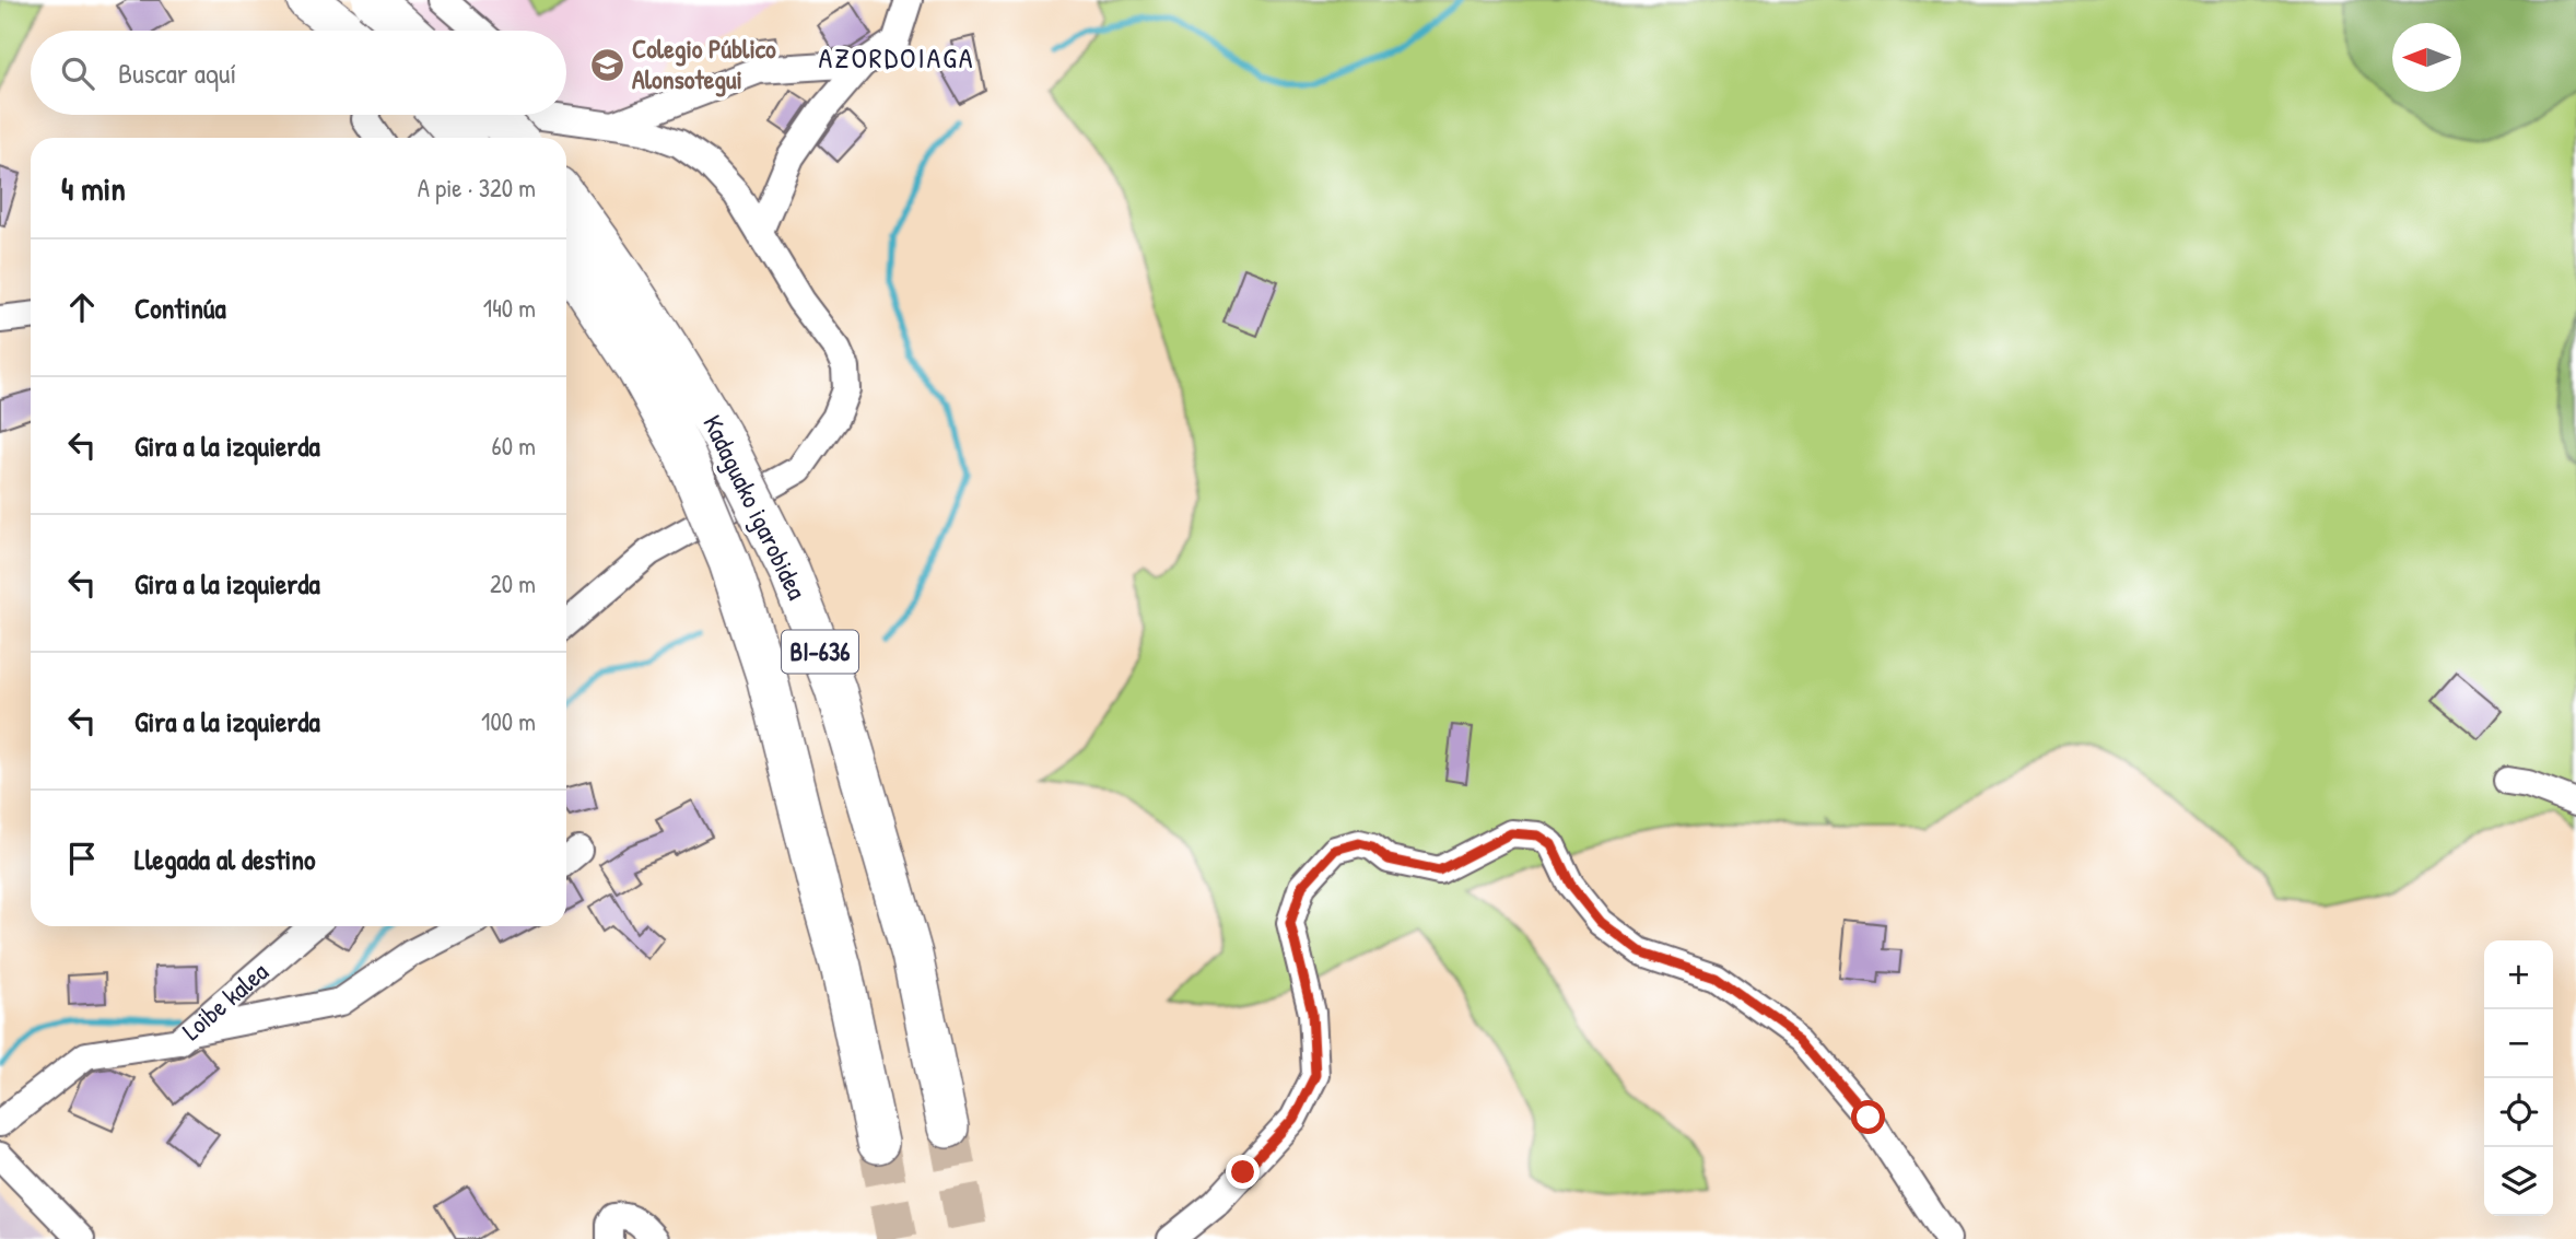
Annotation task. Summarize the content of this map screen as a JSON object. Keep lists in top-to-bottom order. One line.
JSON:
{"streets":{"highway":["Kadaguako igarobidea","BI-636"],"street":["Loibe kalea"]},"districts":["AZORDOIAGA"],"places":{"school or university":["Colegio Público Alonsotegui"]},"north":"left","page":{"search":"Buscar aquí","heading":["4 min","A pie · 320 m"],"list":[["Continúa","140 m"],["Gira a la izquierda","60 m"],["Gira a la izquierda","20 m"],["Gira a la izquierda","100 m"],"Llegada al destino"],"map_buttons":["+","−"]}}
